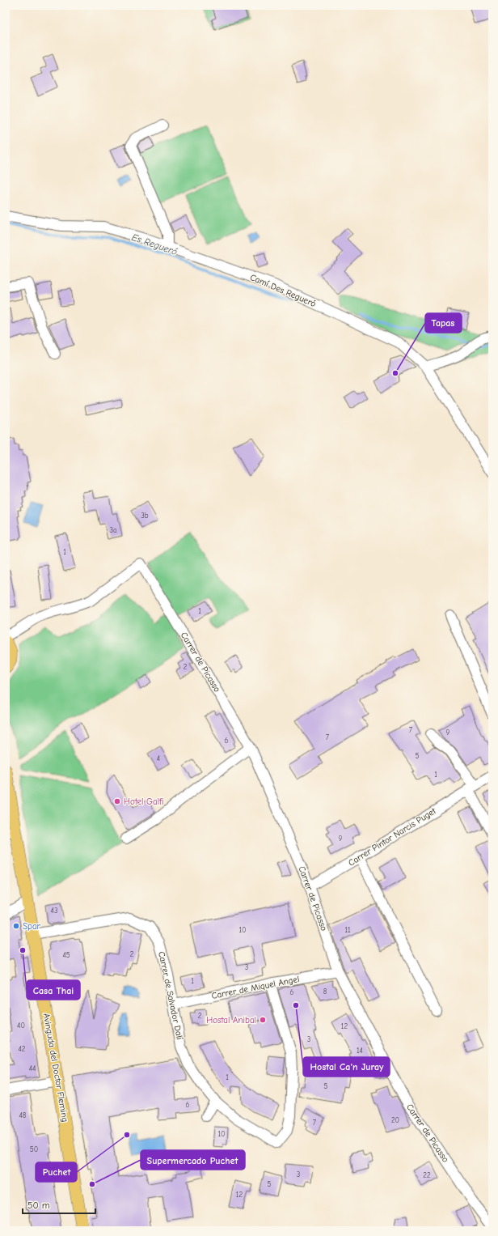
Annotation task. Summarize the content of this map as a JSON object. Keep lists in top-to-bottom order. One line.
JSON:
{"streets":{"main road":["Avinguda del Doctor Fleming"],"street":["Camí Des Regueró","Carrer de Picasso","Carrer Pintor Narcis Puget","Carrer de Miquel Angel","Carrer de Salvador Dalí"]},"crossings":[["Carrer de Picasso","Carrer Pintor Narcis Puget"],["Carrer de Picasso","Carrer de Miquel Angel"],["Carrer de Miquel Angel","Carrer de Salvador Dalí"],["Carrer de Salvador Dalí","Avinguda del Doctor Fleming"]],"water":["Es Regueró"],"places":["Tapas","Hotel Galfi","Spar","Casa Thai","Hostal Ca'n Juray","Hostal Anibal","Puchet","Supermercado Puchet"],"house_numbers":["3b","3a","1","1","2","7","9","7","6","5","4","1","9","43","10","11","2","45","3","1","8","6","2","40","12","3","42","14","44","1","5","6","48","20","7","10","50","3","22","5","12"],"scale_bar":"50 m"}
